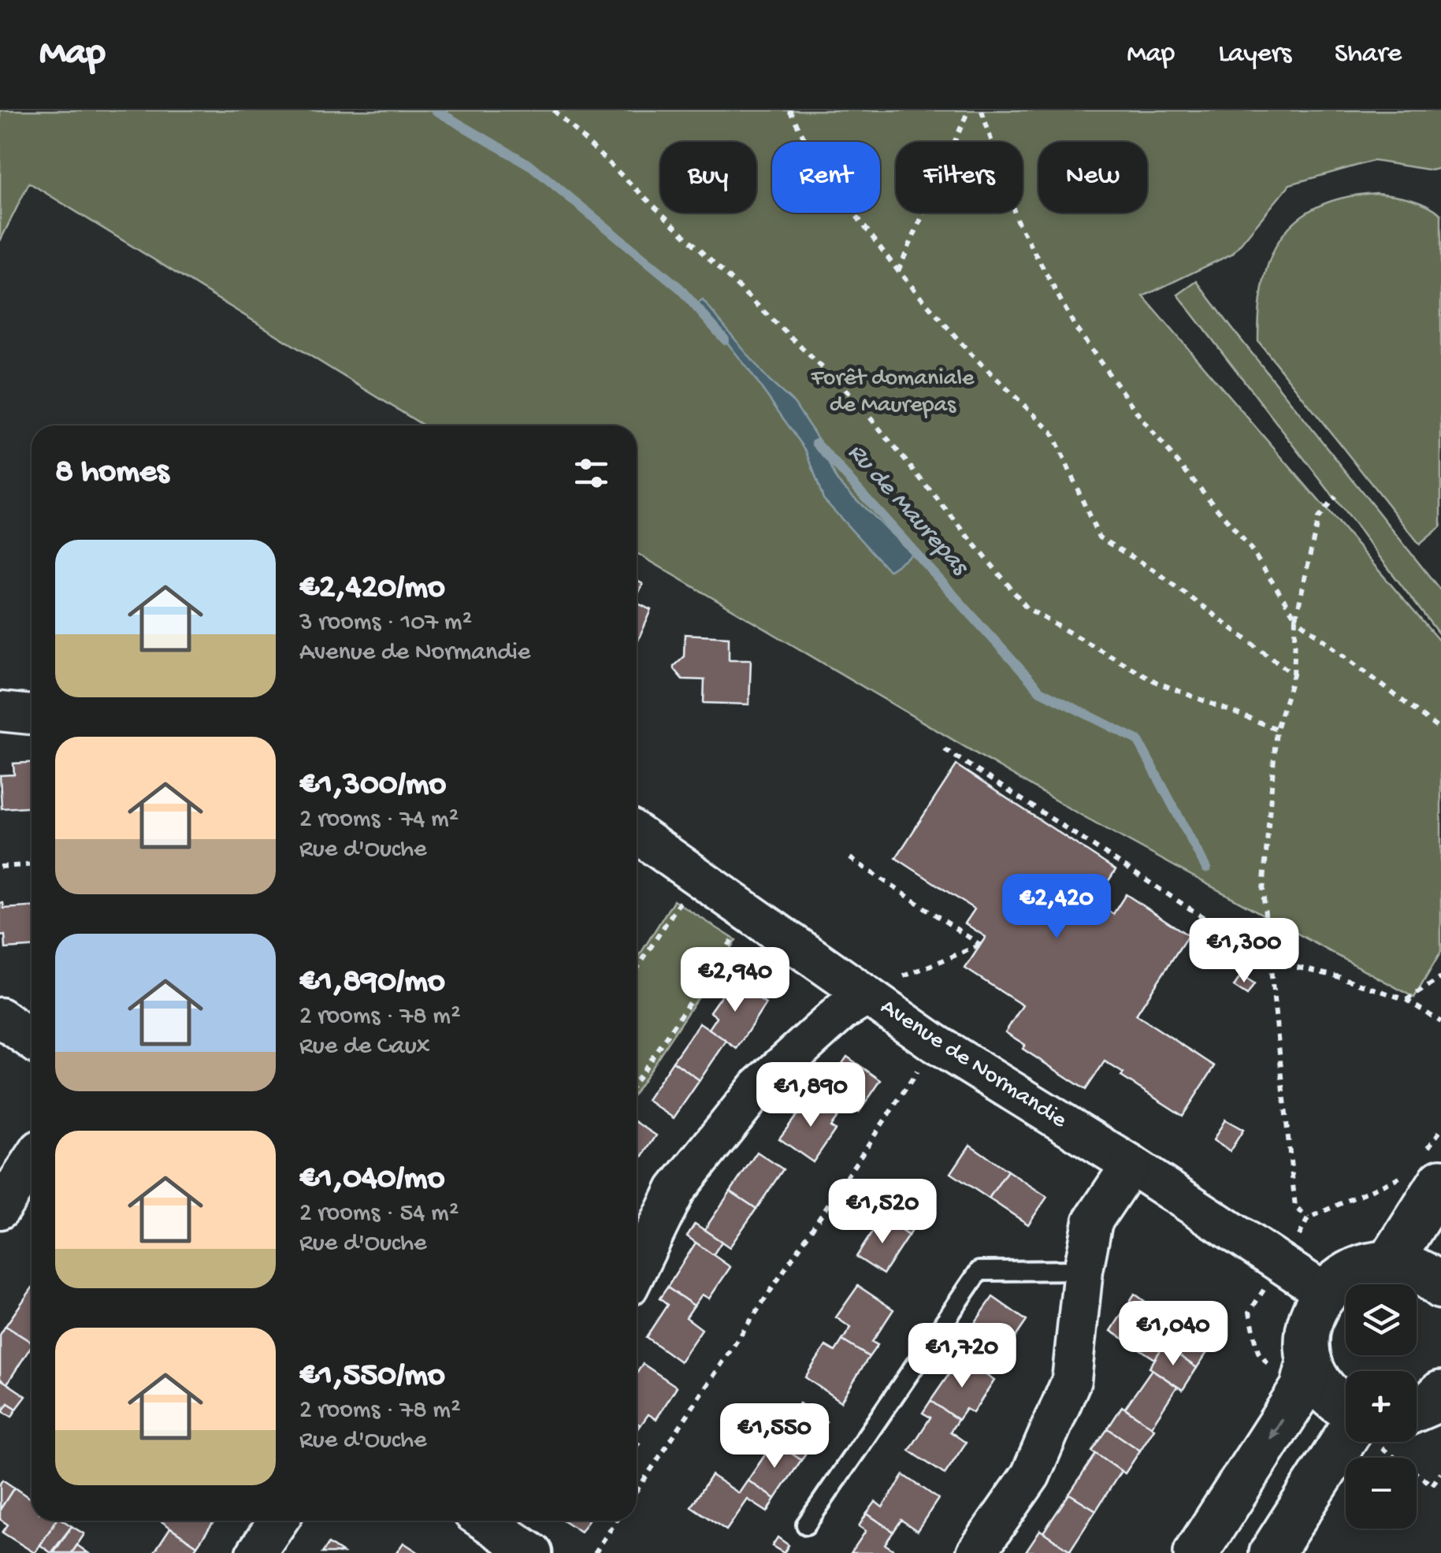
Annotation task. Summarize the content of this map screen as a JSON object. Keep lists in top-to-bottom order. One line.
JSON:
{"streets":{"street":["Avenue de Normandie"]},"water":["Ru de Maurepas"],"parks":["Forêt domaniale de Maurepas"],"page":{"header":"Map","nav":["Map","Layers","Share"],"chip":["Buy","Rent","Filters","New"],"heading":"8 homes","list":[{"name":"€2,420/mo","note":"3 rooms · 107 m² · Avenue de Normandie"},{"name":"€1,300/mo","note":"2 rooms · 74 m² · Rue d'Ouche"},{"name":"€1,890/mo","note":"2 rooms · 78 m² · Rue de Caux"},{"name":"€1,040/mo","note":"2 rooms · 54 m² · Rue d'Ouche"},{"name":"€1,550/mo","note":"2 rooms · 78 m² · Rue d'Ouche"}],"price":["€2,420","€1,300","€2,940","€1,890","€1,520","€1,040","€1,720","€1,550"],"map_buttons":["+","−"]}}
